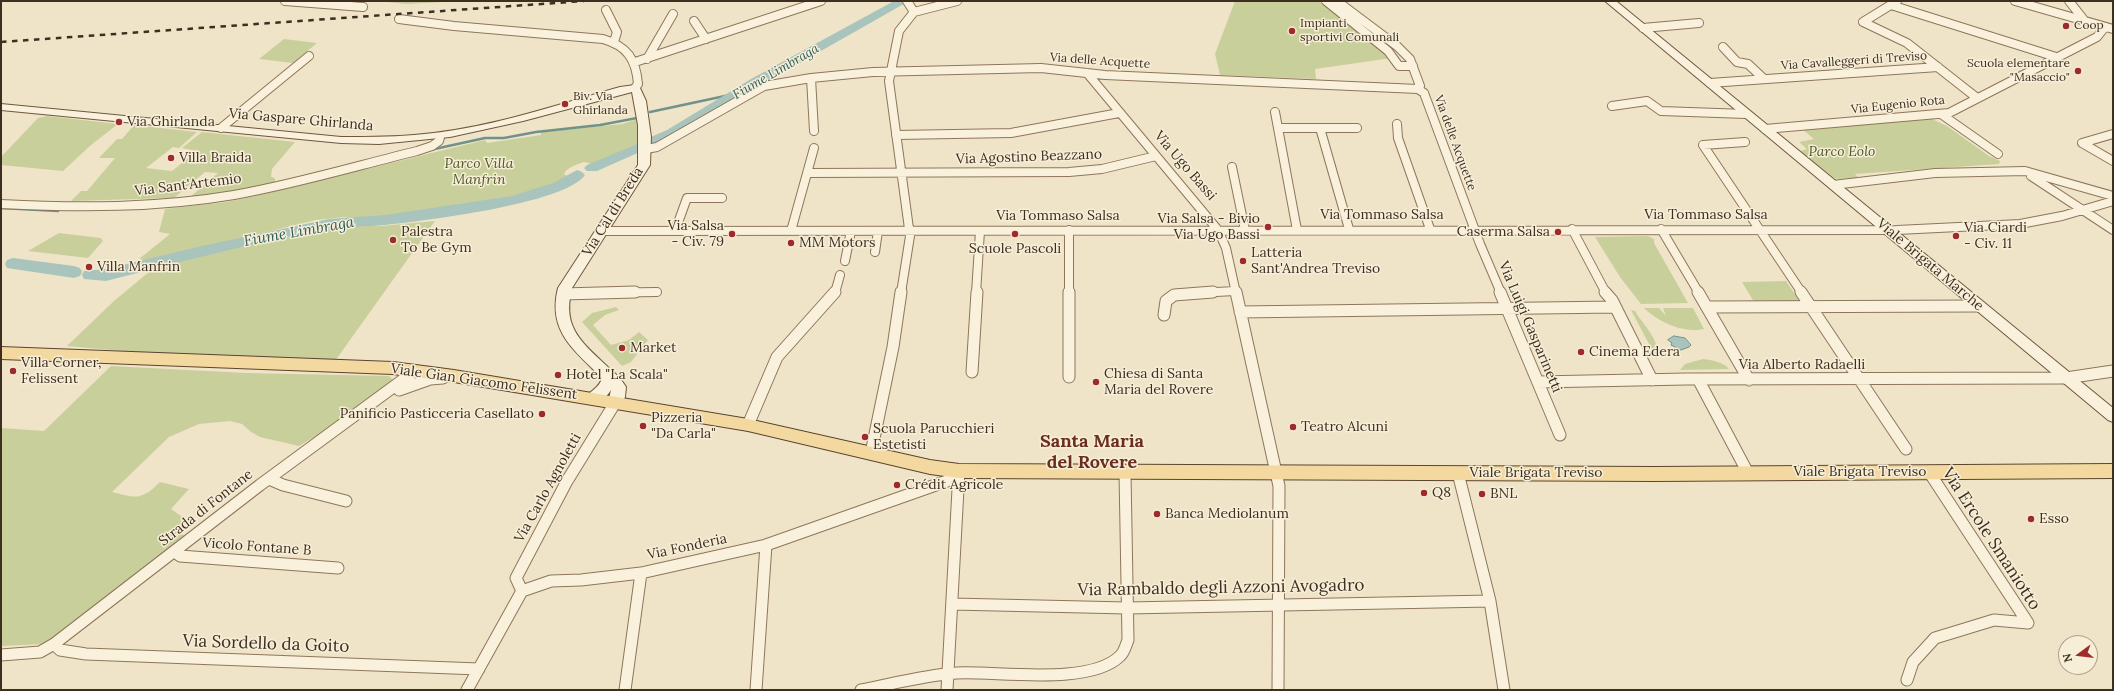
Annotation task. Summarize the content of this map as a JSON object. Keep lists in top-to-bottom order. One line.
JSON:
{"streets":{"main road":["Viale Gian Giacomo Felissent","Viale Brigata Treviso"],"street":["Via delle Acquette","Via Cavalleggeri di Treviso","Via Eugenio Rota","Via Gaspare Ghirlanda","Via Agostino Beazzano","Via Ugo Bassi","Via Sant'Artemio","Via Cal di Breda","Via Tommaso Salsa","Viale Brigata Marche","Via Luigi Gasparinetti","Via Alberto Radaelli","Via Carlo Agnoletti","Strada di Fontane","Via Ercole Smaniotto","Vicolo Fontane B","Via Fonderia","Via Rambaldo degli Azzoni Avogadro","Via Sordello da Goito"]},"crossings":[["Via delle Acquette","Via Ugo Bassi"],["Via delle Acquette","Via Cal di Breda"],["Via delle Acquette","Via Tommaso Salsa"],["Via delle Acquette","Via Luigi Gasparinetti"],["Via Cavalleggeri di Treviso","Viale Brigata Marche"],["Via Eugenio Rota","Viale Brigata Marche"],["Via Gaspare Ghirlanda","Via Sant'Artemio"],["Via Gaspare Ghirlanda","Via Cal di Breda"],["Via Agostino Beazzano","Via Ugo Bassi"],["Via Ugo Bassi","Via Tommaso Salsa"],["Via Ugo Bassi","Viale Brigata Treviso"],["Via Ugo Bassi","Via Rambaldo degli Azzoni Avogadro"],["Via Cal di Breda","Via Tommaso Salsa"],["Via Cal di Breda","Viale Gian Giacomo Felissent"],["Via Cal di Breda","Via Carlo Agnoletti"],["Via Tommaso Salsa","Viale Brigata Marche"],["Via Tommaso Salsa","Via Luigi Gasparinetti"],["Viale Brigata Marche","Via Alberto Radaelli"],["Via Luigi Gasparinetti","Via Alberto Radaelli"],["Viale Gian Giacomo Felissent","Viale Brigata Treviso"],["Viale Gian Giacomo Felissent","Via Carlo Agnoletti"],["Viale Gian Giacomo Felissent","Via Fonderia"],["Viale Brigata Treviso","Via Ercole Smaniotto"],["Viale Brigata Treviso","Via Fonderia"],["Via Carlo Agnoletti","Via Fonderia"],["Strada di Fontane","Vicolo Fontane B"],["Strada di Fontane","Via Sordello da Goito"]],"districts":["Santa Maria del Rovere"],"water":["Fiume Limbraga"],"parks":["Parco Eolo","Parco Villa Manfrin"],"places":["Coop","Impianti sportivi Comunali","Scuola elementare \"Masaccio\"","Biv. Via Ghirlanda","Via Ghirlanda","Villa Braida","Via Salsa - Bivio Via Ugo Bassi","Caserma Salsa","Via Salsa - Civ. 79","Scuole Pascoli","Via Ciardi - Civ. 11","Palestra To Be Gym","MM Motors","Latteria Sant'Andrea Treviso","Villa Manfrin","Market","Cinema Edera","Villa Corner, Felissent","Hotel \"La Scala\"","Chiesa di Santa Maria del Rovere","Panificio Pasticceria Casellato","Pizzeria \"Da Carla\"","Teatro Alcuni","Scuola Parucchieri Estetisti","Crédit Agricole","Q8","BNL","Banca Mediolanum","Esso"],"north":"left"}
